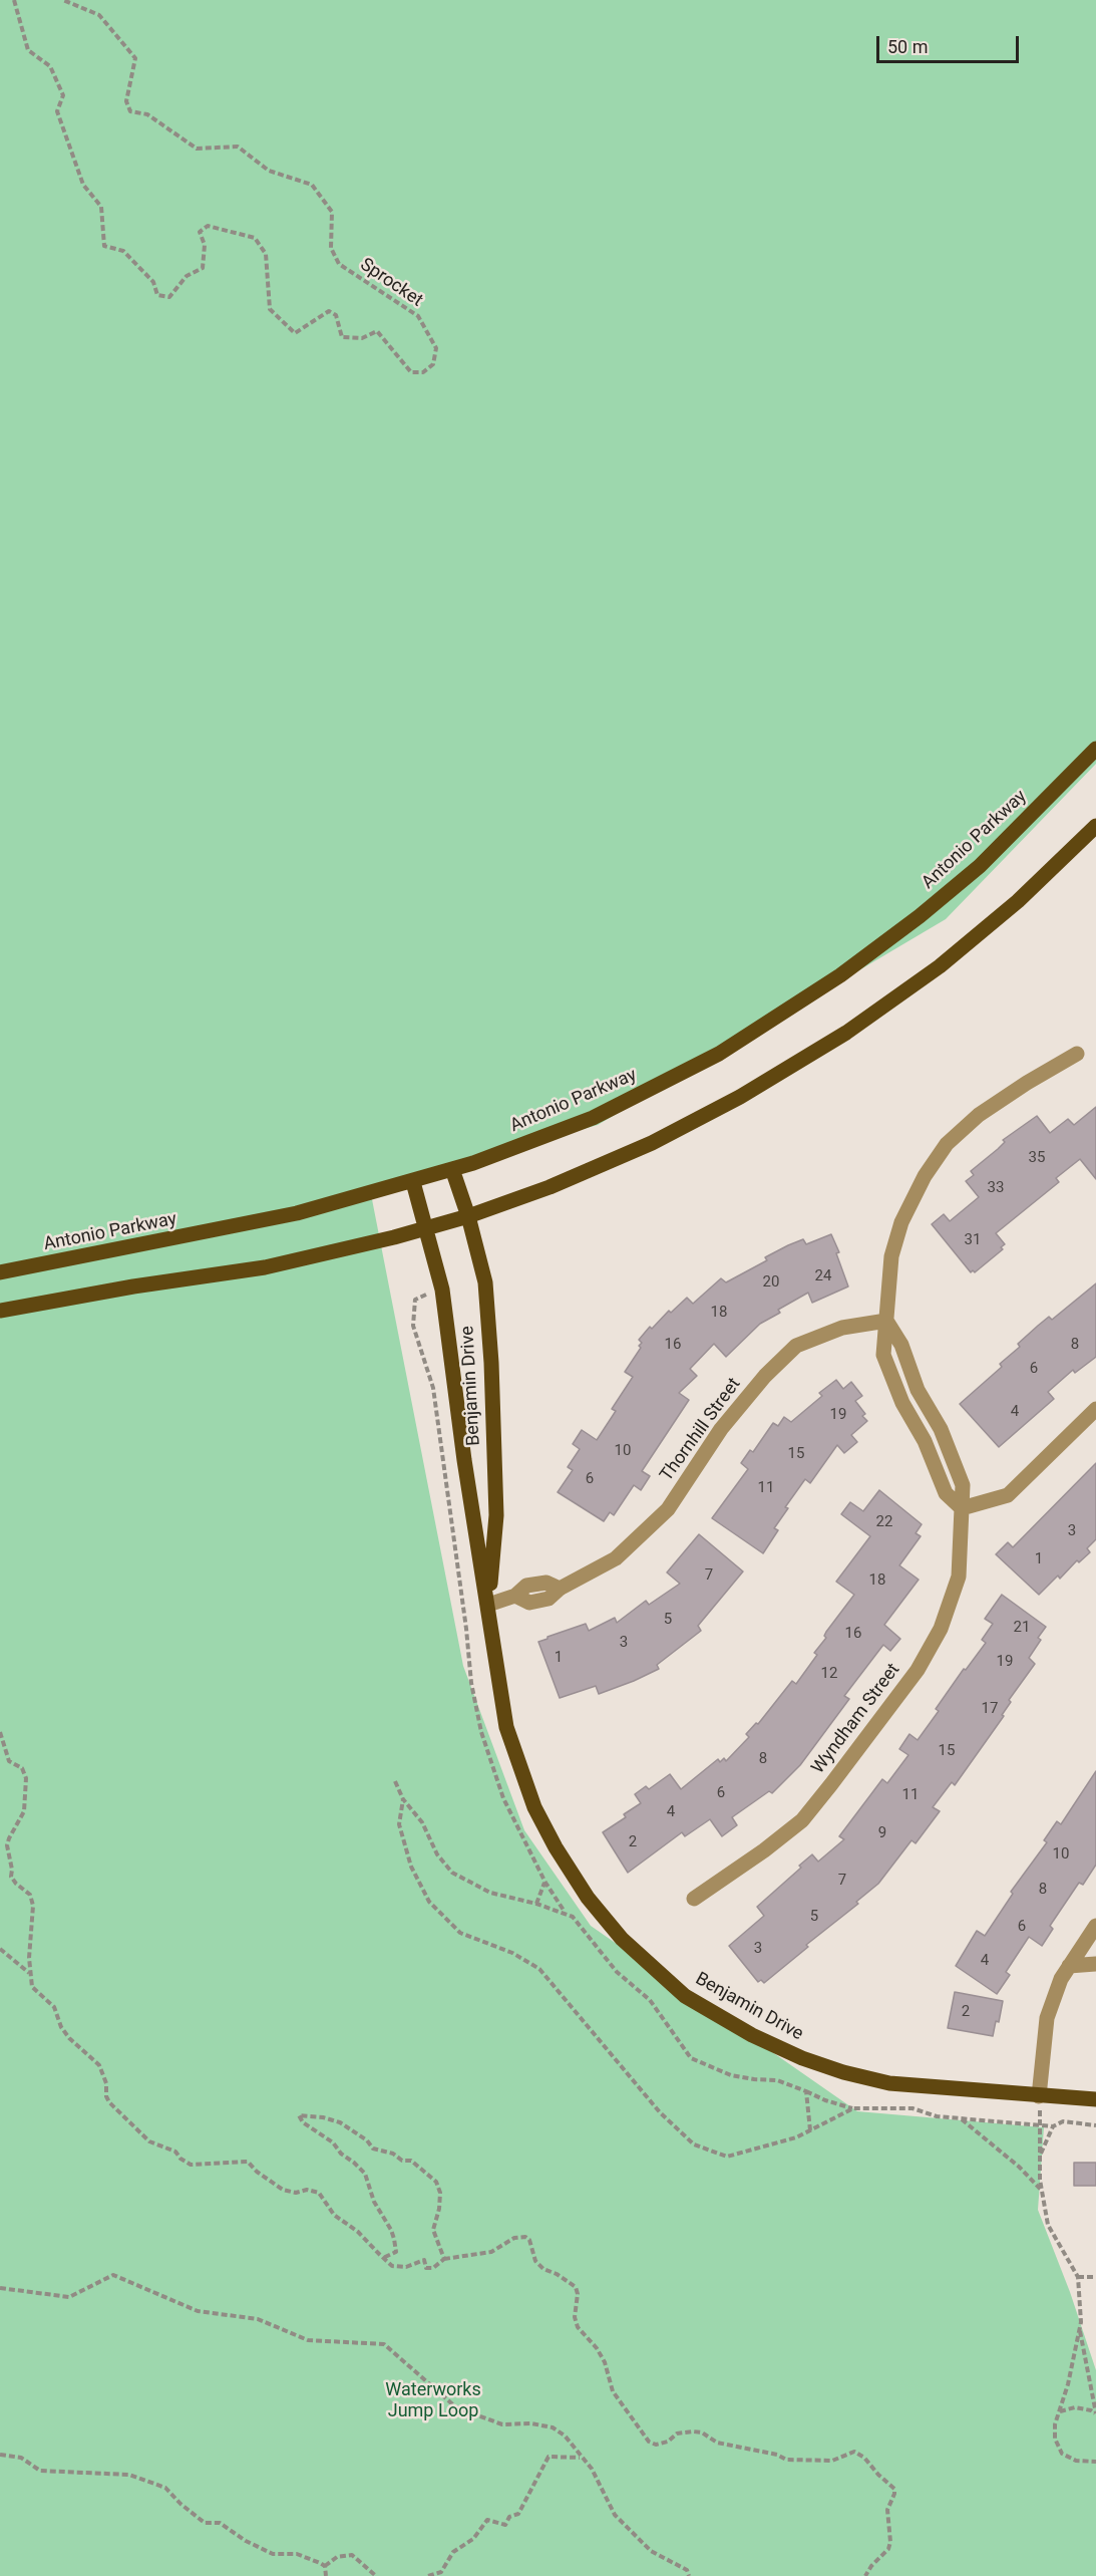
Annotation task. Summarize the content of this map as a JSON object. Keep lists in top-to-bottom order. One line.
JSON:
{"streets":{"main road":["Antonio Parkway","Benjamin Drive"],"street":["Thornhill Street","Wyndham Street"],"path":["Sprocket"]},"crossings":[["Antonio Parkway","Benjamin Drive"],["Benjamin Drive","Thornhill Street"]],"parks":["Waterworks Jump Loop"],"house_numbers":["35","33","31","24","20","18","16","8","6","4","19","10","15","6","11","22","3","1","7","18","5","21","16","3","1","19","12","17","15","8","6","11","4","9","2","10","7","8","5","6","3","4","2"],"scale_bar":"50 m"}
